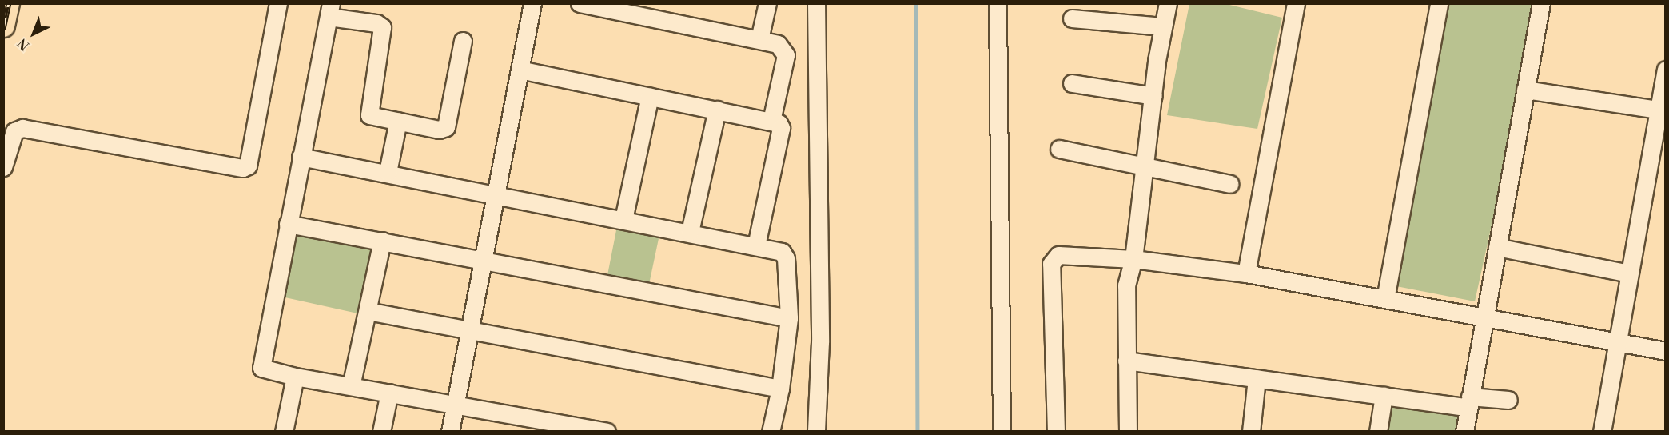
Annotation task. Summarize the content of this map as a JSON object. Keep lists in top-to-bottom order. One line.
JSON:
{"north":"bottom left"}
